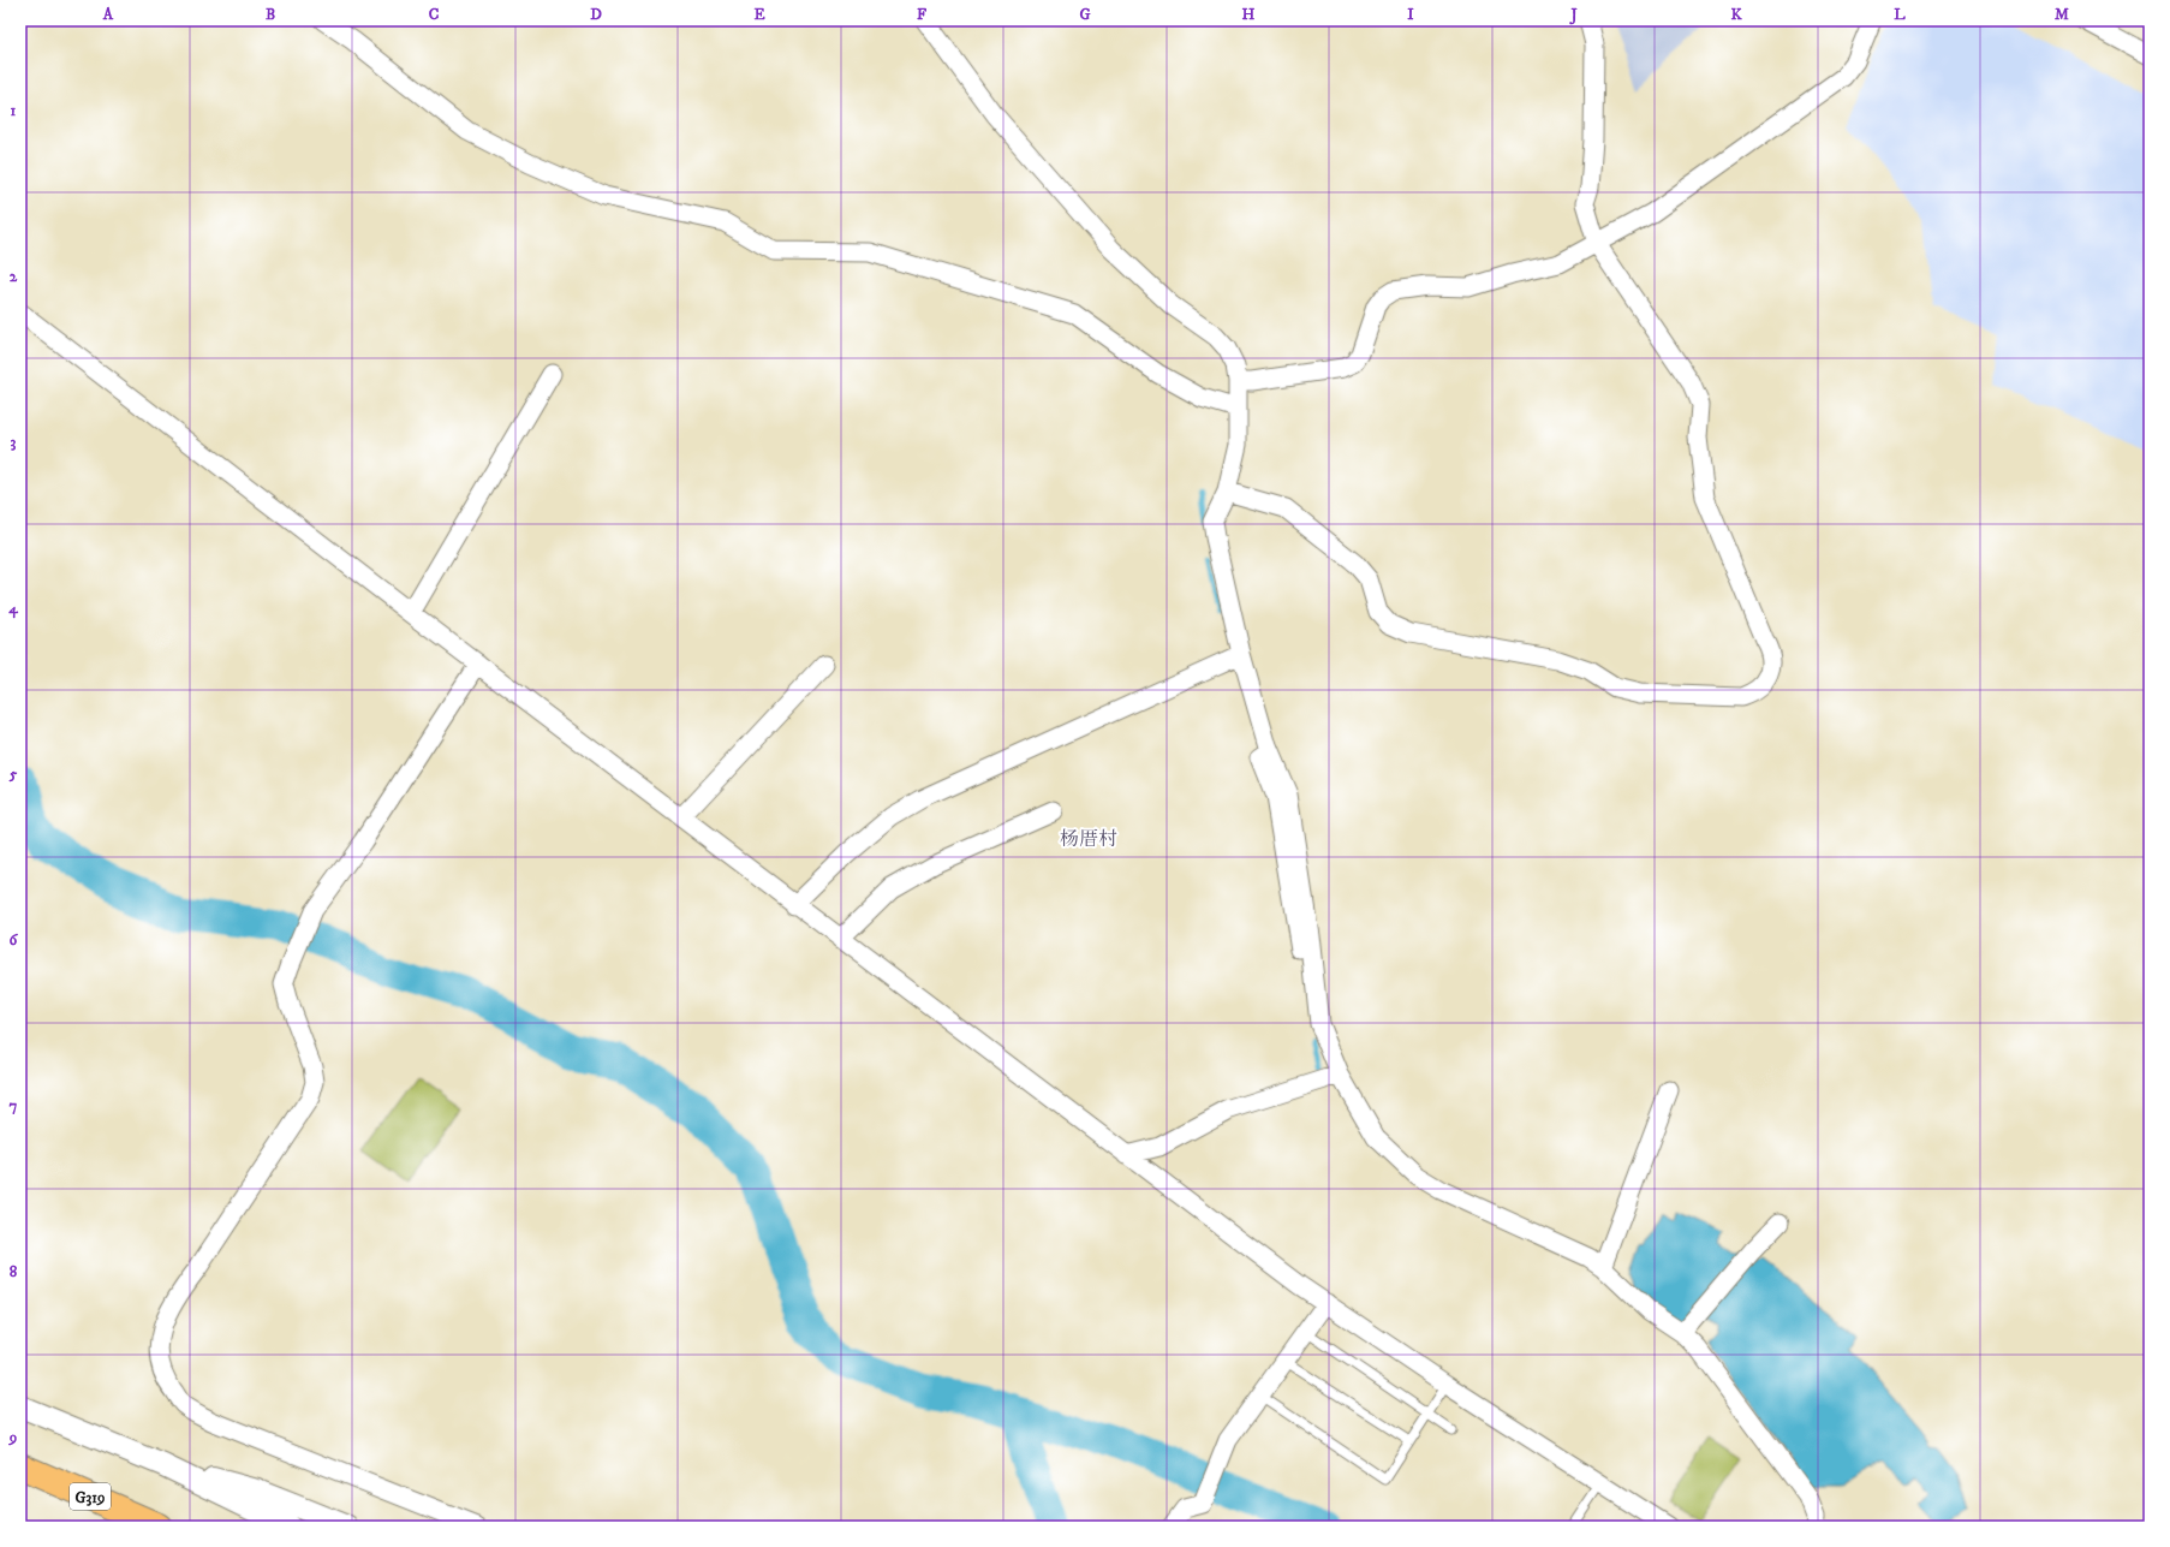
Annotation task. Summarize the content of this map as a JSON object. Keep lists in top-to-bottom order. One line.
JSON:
{"streets":{"highway":["G319"]},"districts":["杨厝村"],"grid":{"columns":["A","B","C","D","E","F","G","H","I","J","K","L","M"],"rows":["1","2","3","4","5","6","7","8","9"]}}
